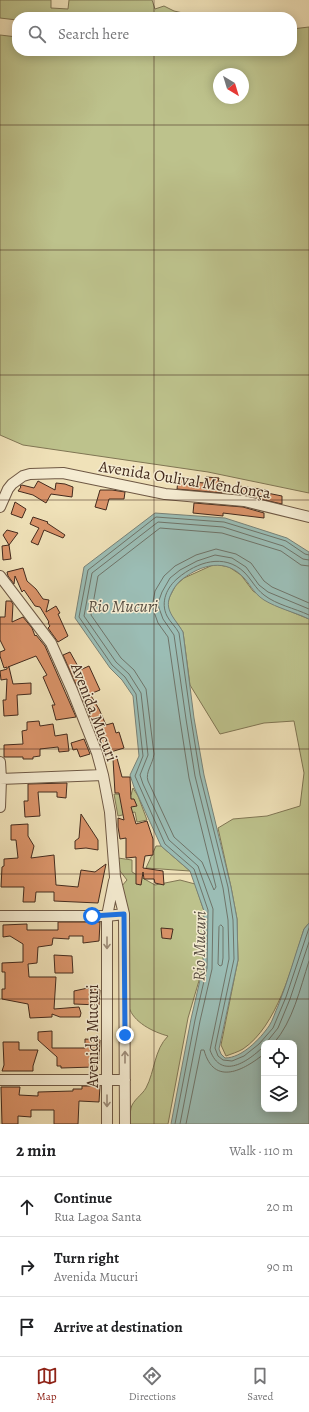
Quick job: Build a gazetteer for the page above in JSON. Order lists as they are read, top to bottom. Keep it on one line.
{"streets":{"street":["Avenida Oulival Mendonça","Avenida Mucuri"]},"water":["Rio Mucuri"],"north":"bottom right","page":{"search":"Search here","heading":["2 min","Walk · 110 m"],"list":[["Continue","Rua Lagoa Santa","20 m"],["Turn right","Avenida Mucuri","90 m"],"Arrive at destination"],"nav":["Map","Directions","Saved"]}}
